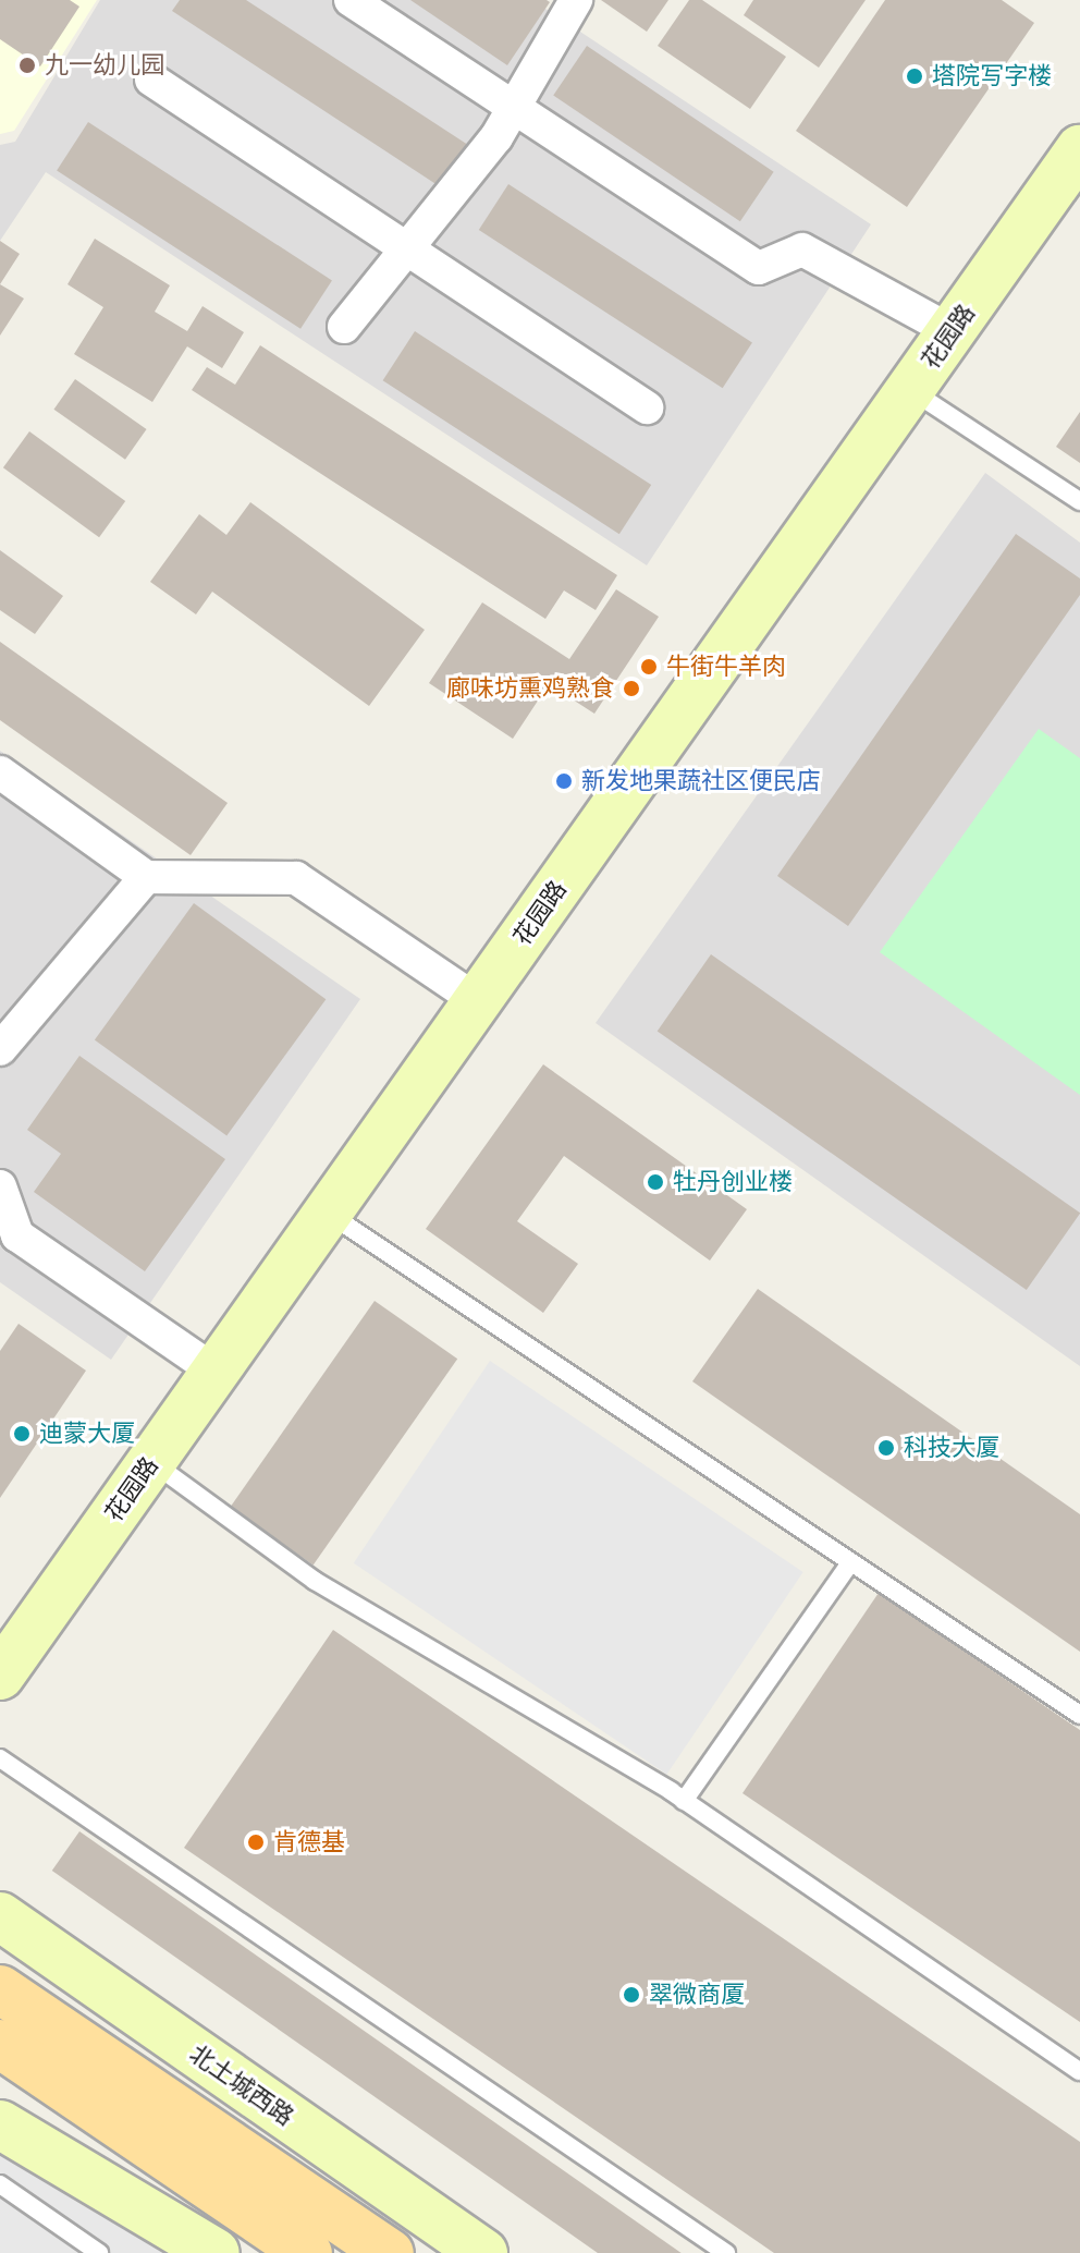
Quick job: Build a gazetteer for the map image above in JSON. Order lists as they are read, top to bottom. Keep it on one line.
{"streets":{"street":["花园路","北土城西路"]},"places":["九一幼儿园","塔院写字楼","牛街牛羊肉","廊味坊熏鸡熟食","新发地果蔬社区便民店","牡丹创业楼","迪蒙大厦","科技大厦","肯德基","翠微商厦"]}
